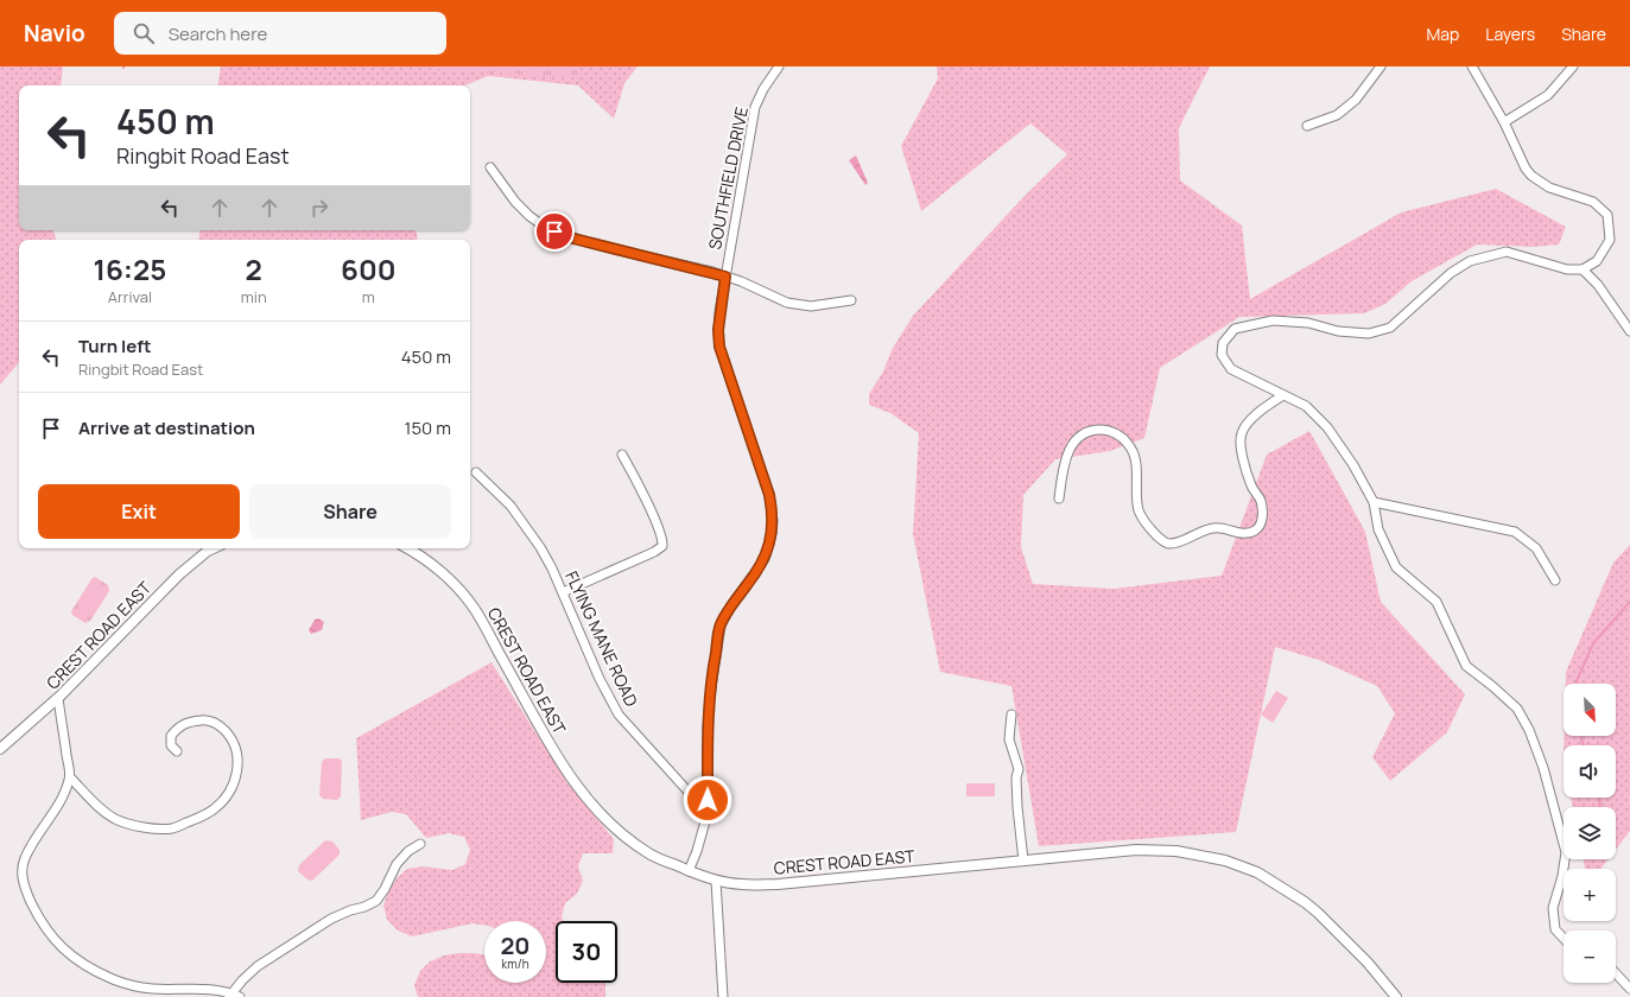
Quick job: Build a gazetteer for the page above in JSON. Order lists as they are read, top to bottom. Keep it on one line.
{"streets":{"street":["SOUTHFIELD DRIVE","CREST ROAD EAST","FLYING MANE ROAD"]},"crossings":[["SOUTHFIELD DRIVE","CREST ROAD EAST"],["SOUTHFIELD DRIVE","FLYING MANE ROAD"]],"north":"bottom right","page":{"header":"Navio","search":"Search here","nav":["Map","Layers","Share"],"turn":["450 m","Ringbit Road East"],"eta":["16:25","Arrival","2","min","600","m"],"list":[{"name":"Turn left","note":"Ringbit Road East","value":"450 m"},{"name":"Arrive at destination","value":"150 m"}],"buttons":["Exit","Share"],"map_buttons":["+","−"],"speed":"20 km/h","limit":"30"}}
